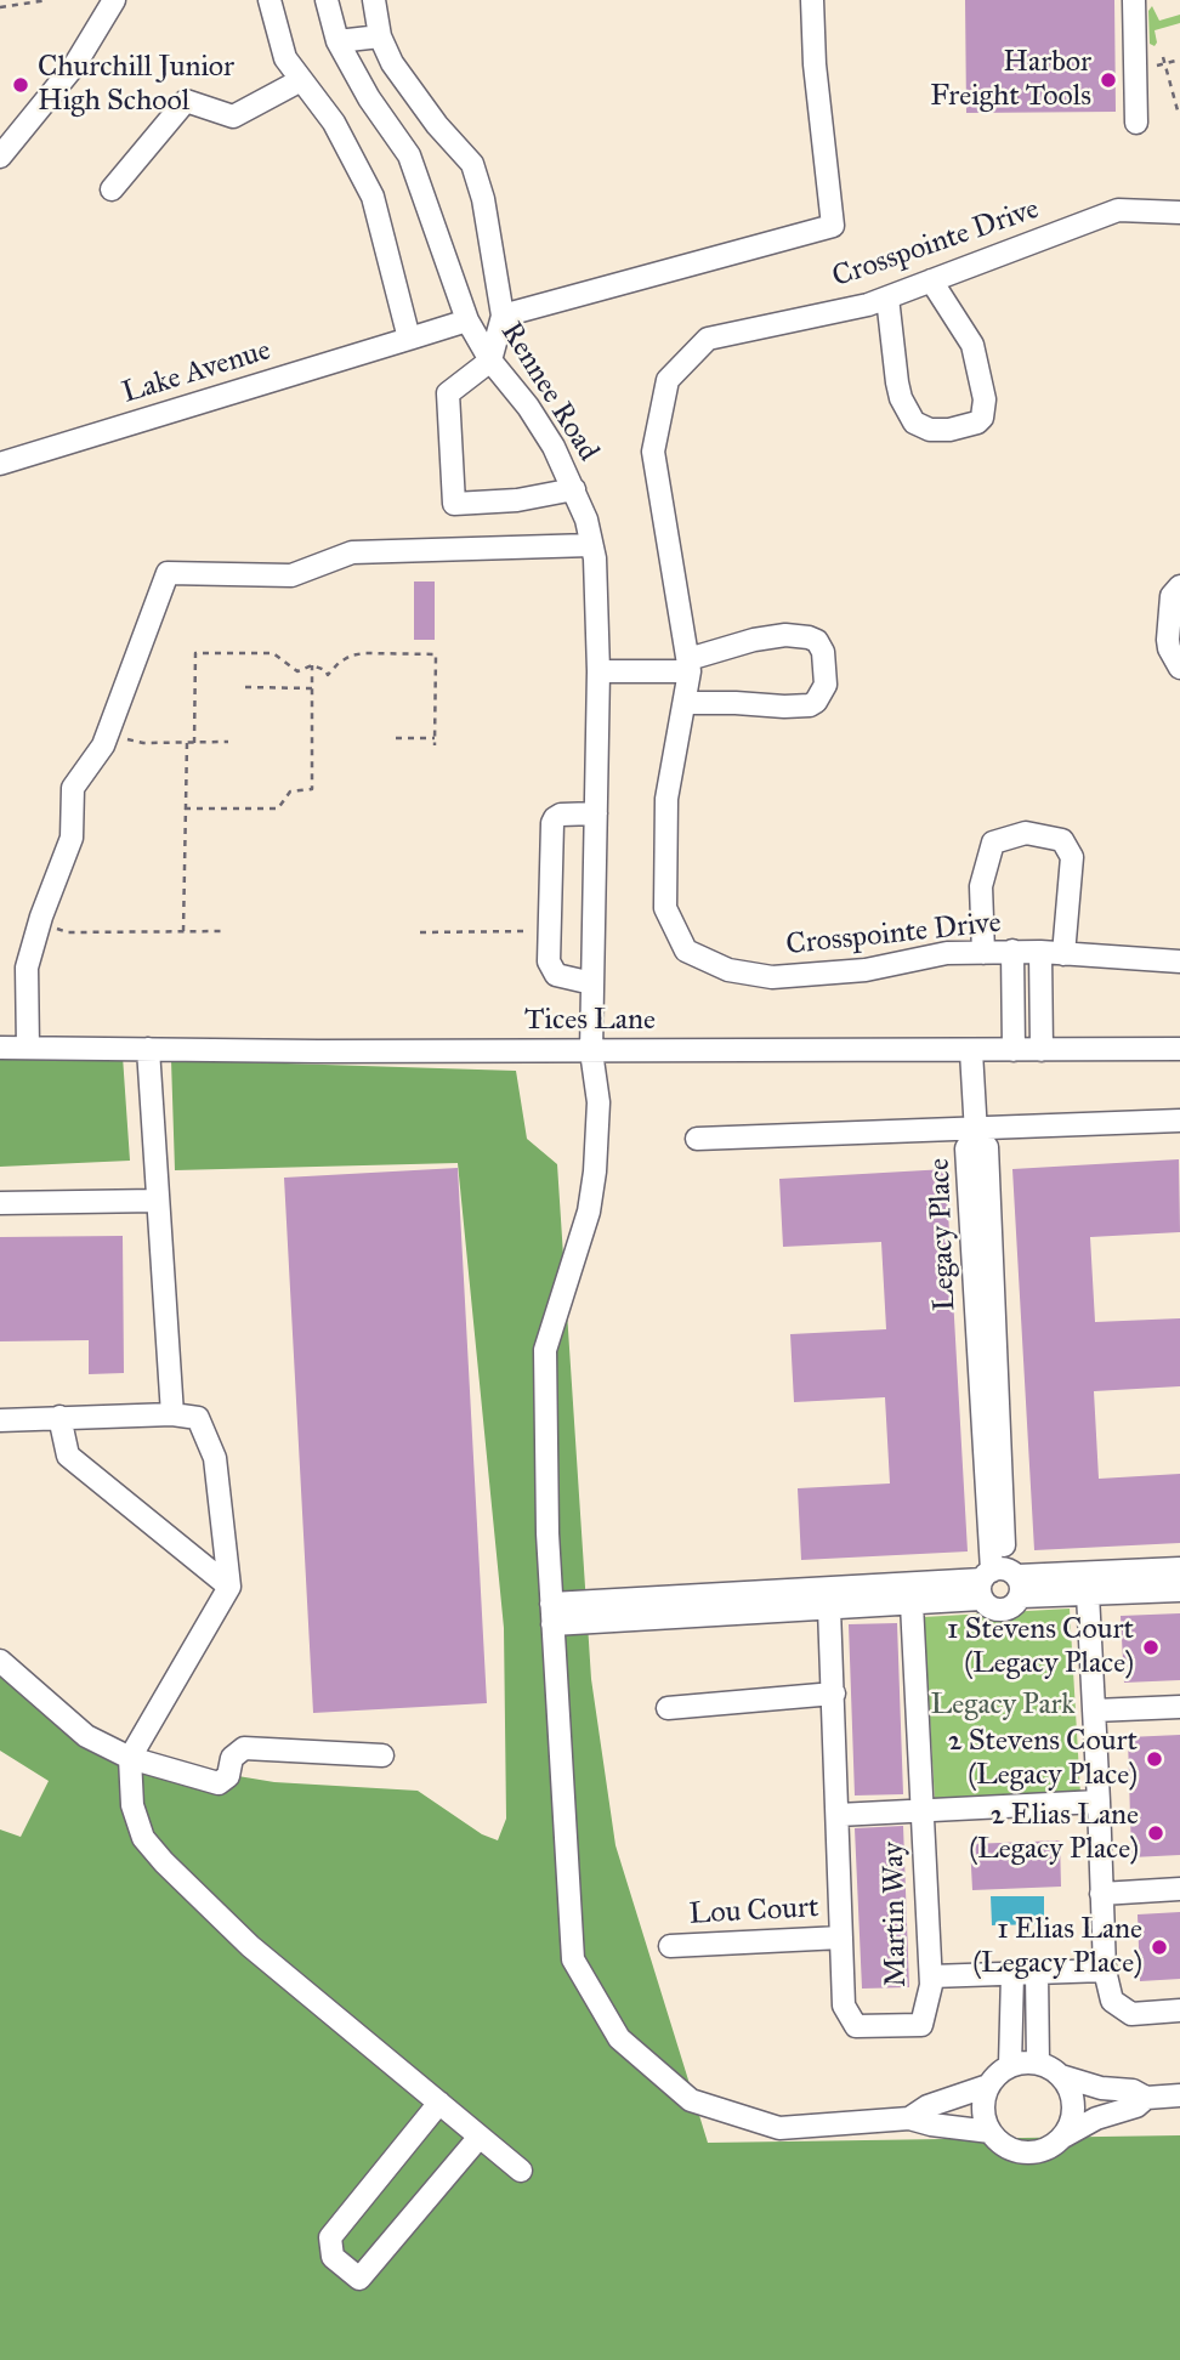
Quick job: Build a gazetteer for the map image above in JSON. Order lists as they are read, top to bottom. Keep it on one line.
{"streets":{"street":["Crosspointe Drive","Lake Avenue","Rennee Road","Tices Lane","Legacy Place","Lou Court","Martin Way"]},"crossings":[["Crosspointe Drive","Tices Lane"],["Lake Avenue","Rennee Road"],["Rennee Road","Tices Lane"],["Tices Lane","Legacy Place"],["Lou Court","Martin Way"]],"parks":["Legacy Park"],"places":["Harbor Freight Tools","Churchill Junior High School","1 Stevens Court (Legacy Place)","2 Stevens Court (Legacy Place)","2 Elias Lane (Legacy Place)","1 Elias Lane (Legacy Place)"]}
